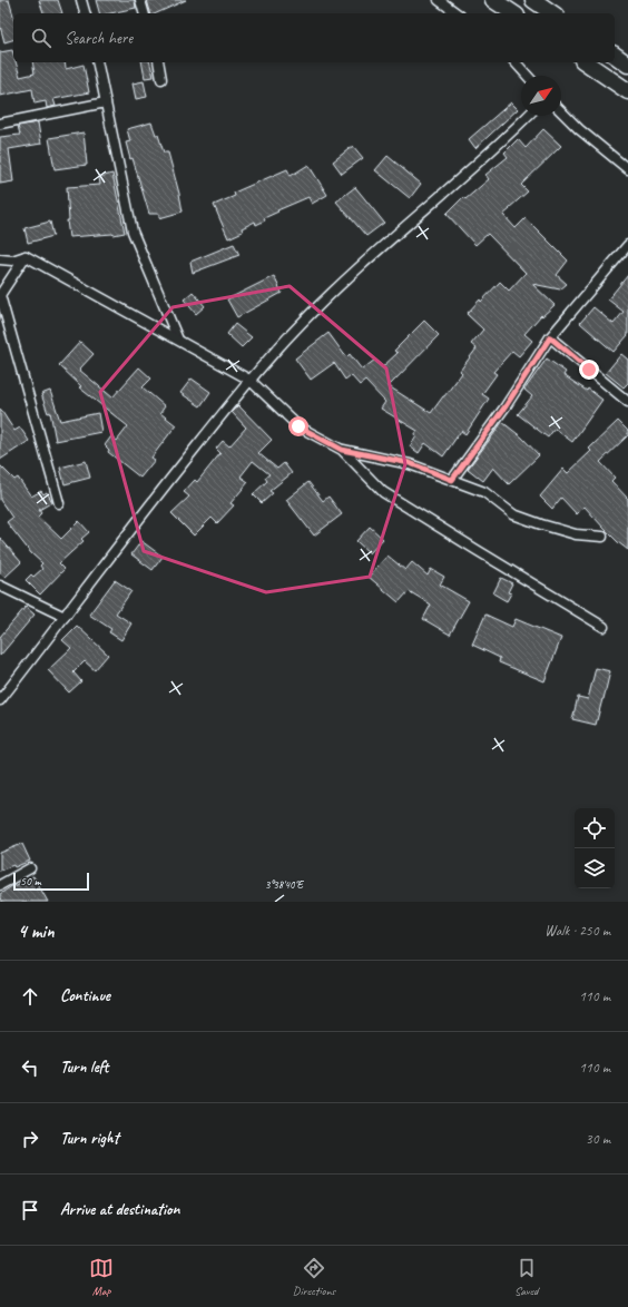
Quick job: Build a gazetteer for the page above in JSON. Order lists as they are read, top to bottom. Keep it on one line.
{"scale_bar":"50 m","north":"top right","page":{"search":"Search here","scale":"50 m","heading":["4 min","Walk · 250 m"],"list":[["Continue","110 m"],["Turn left","110 m"],["Turn right","30 m"],"Arrive at destination"],"nav":["Map","Directions","Saved"]},"coordinates":["3°38'40\"E"]}
